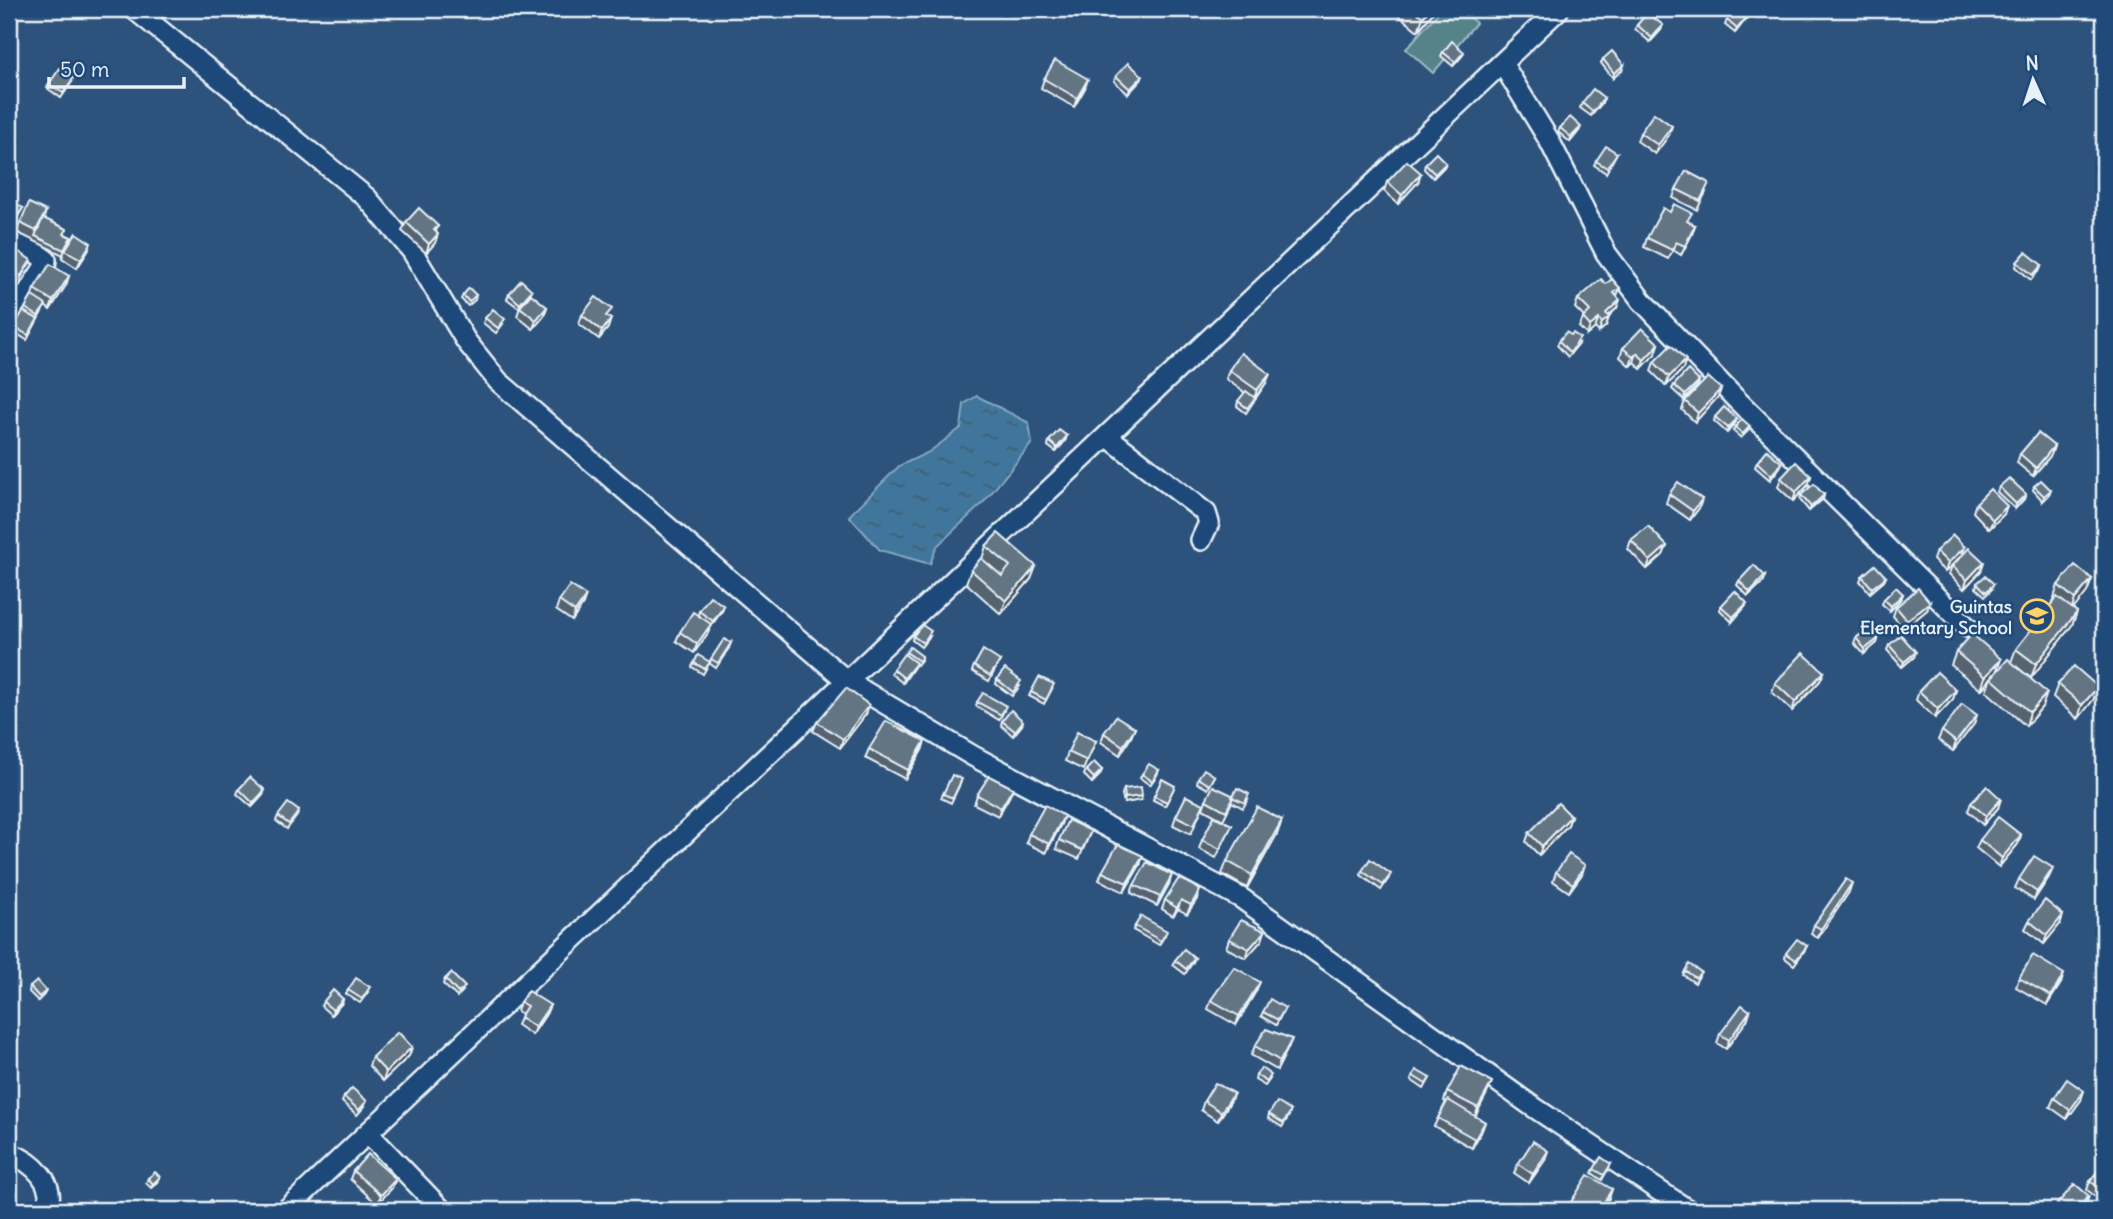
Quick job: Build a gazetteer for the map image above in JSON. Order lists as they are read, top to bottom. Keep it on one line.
{"places":{"school or university":["Guintas Elementary School"]},"scale_bar":"50 m","north":"top"}
